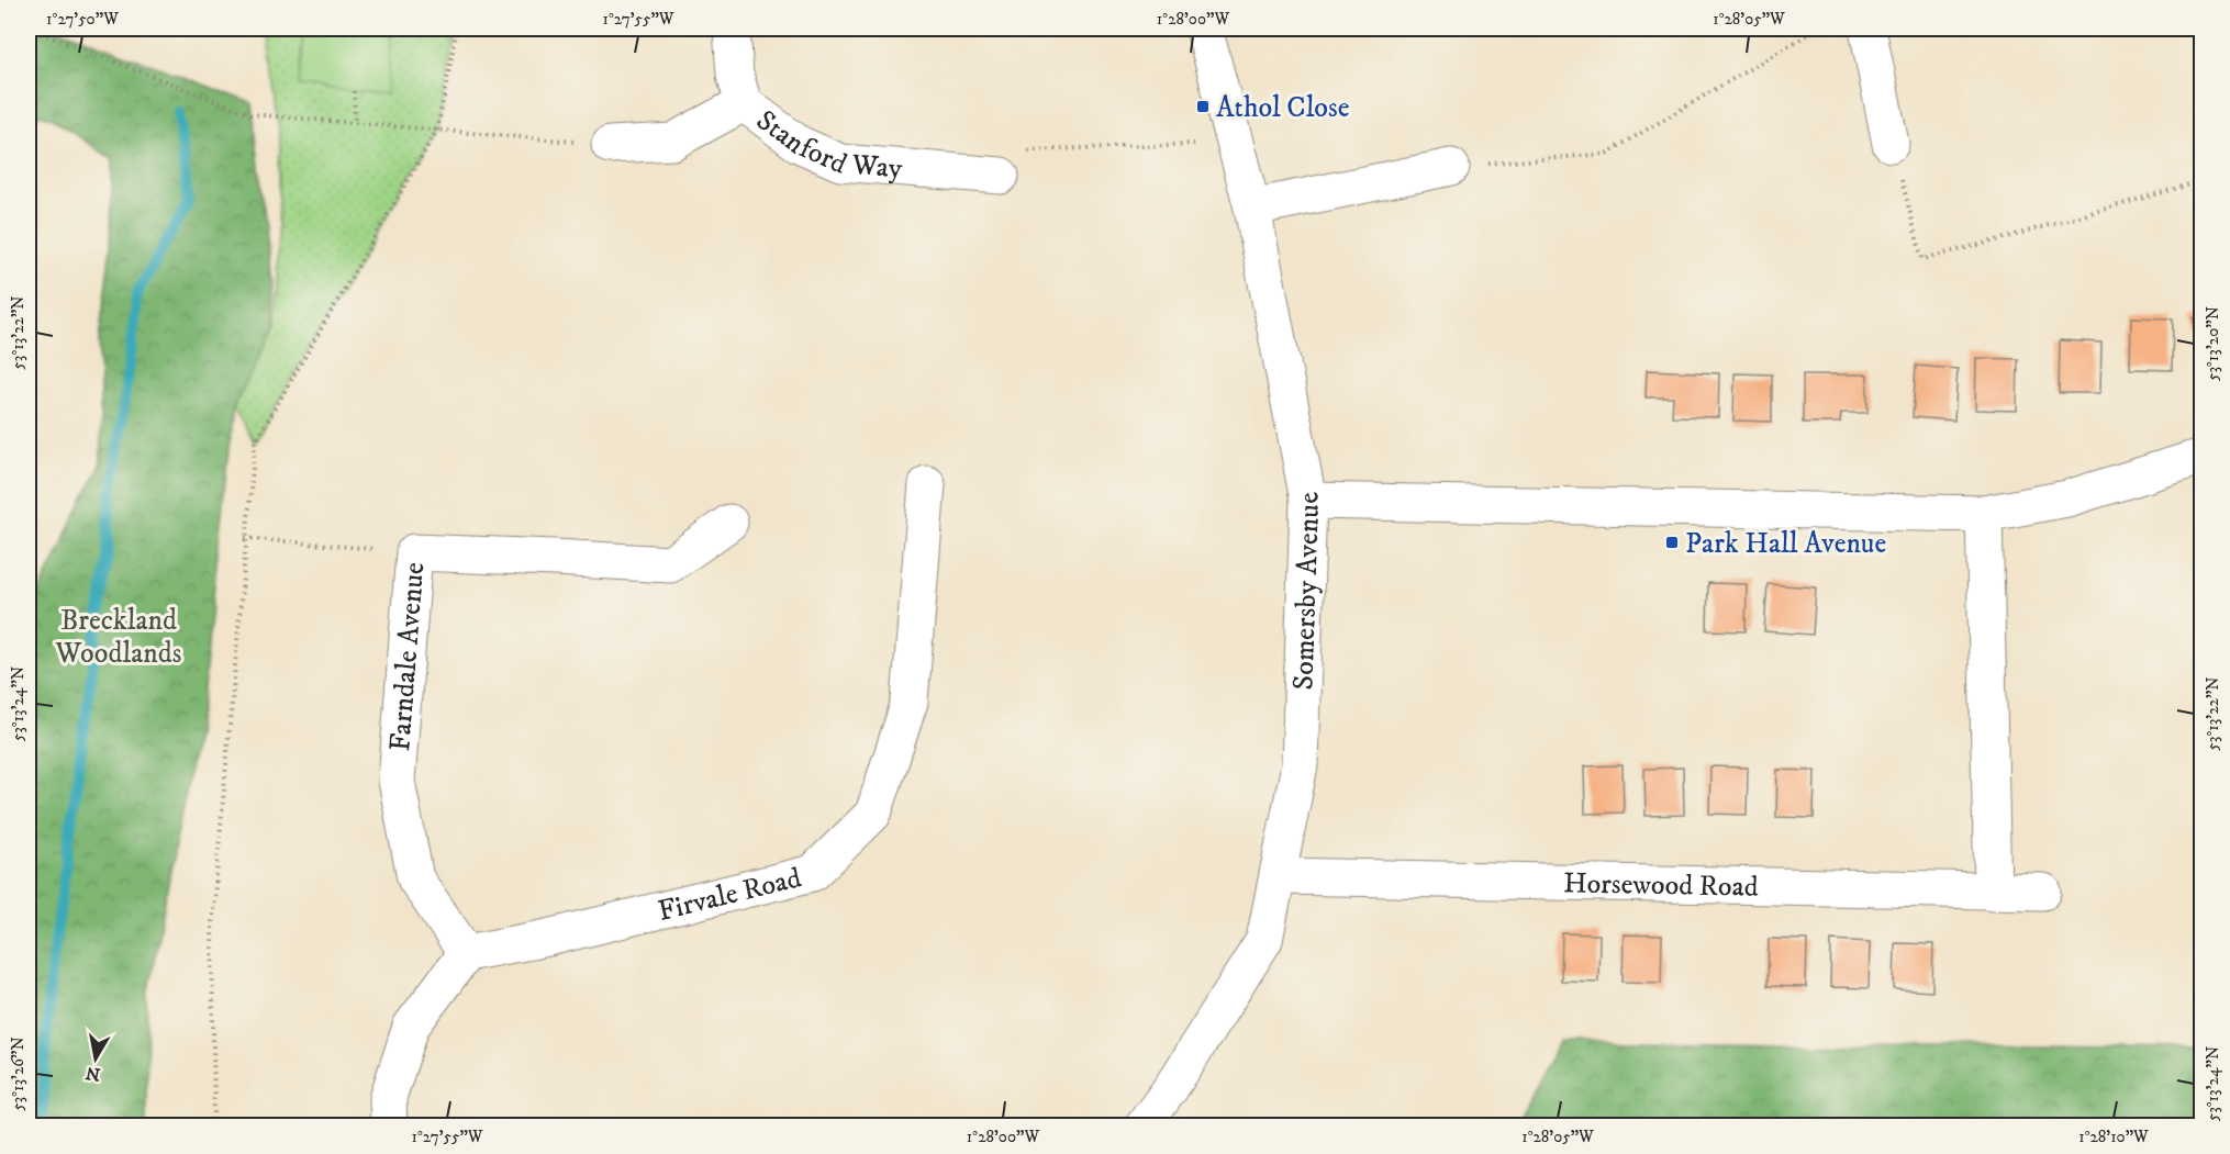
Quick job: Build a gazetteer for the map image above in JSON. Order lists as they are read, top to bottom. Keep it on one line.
{"streets":{"street":["Stanford Way","Somersby Avenue","Farndale Avenue","Horsewood Road","Firvale Road"]},"crossings":[["Somersby Avenue","Horsewood Road"],["Farndale Avenue","Firvale Road"]],"parks":["Breckland Woodlands"],"places":{"transit":["Athol Close","Park Hall Avenue"]},"north":"bottom","coordinates":["1°27'50\"W","1°27'55\"W","1°28'00\"W","1°28'05\"W","53°13'22\"N","53°13'20\"N","53°13'24\"N","53°13'26\"N","1°28'10\"W"]}
